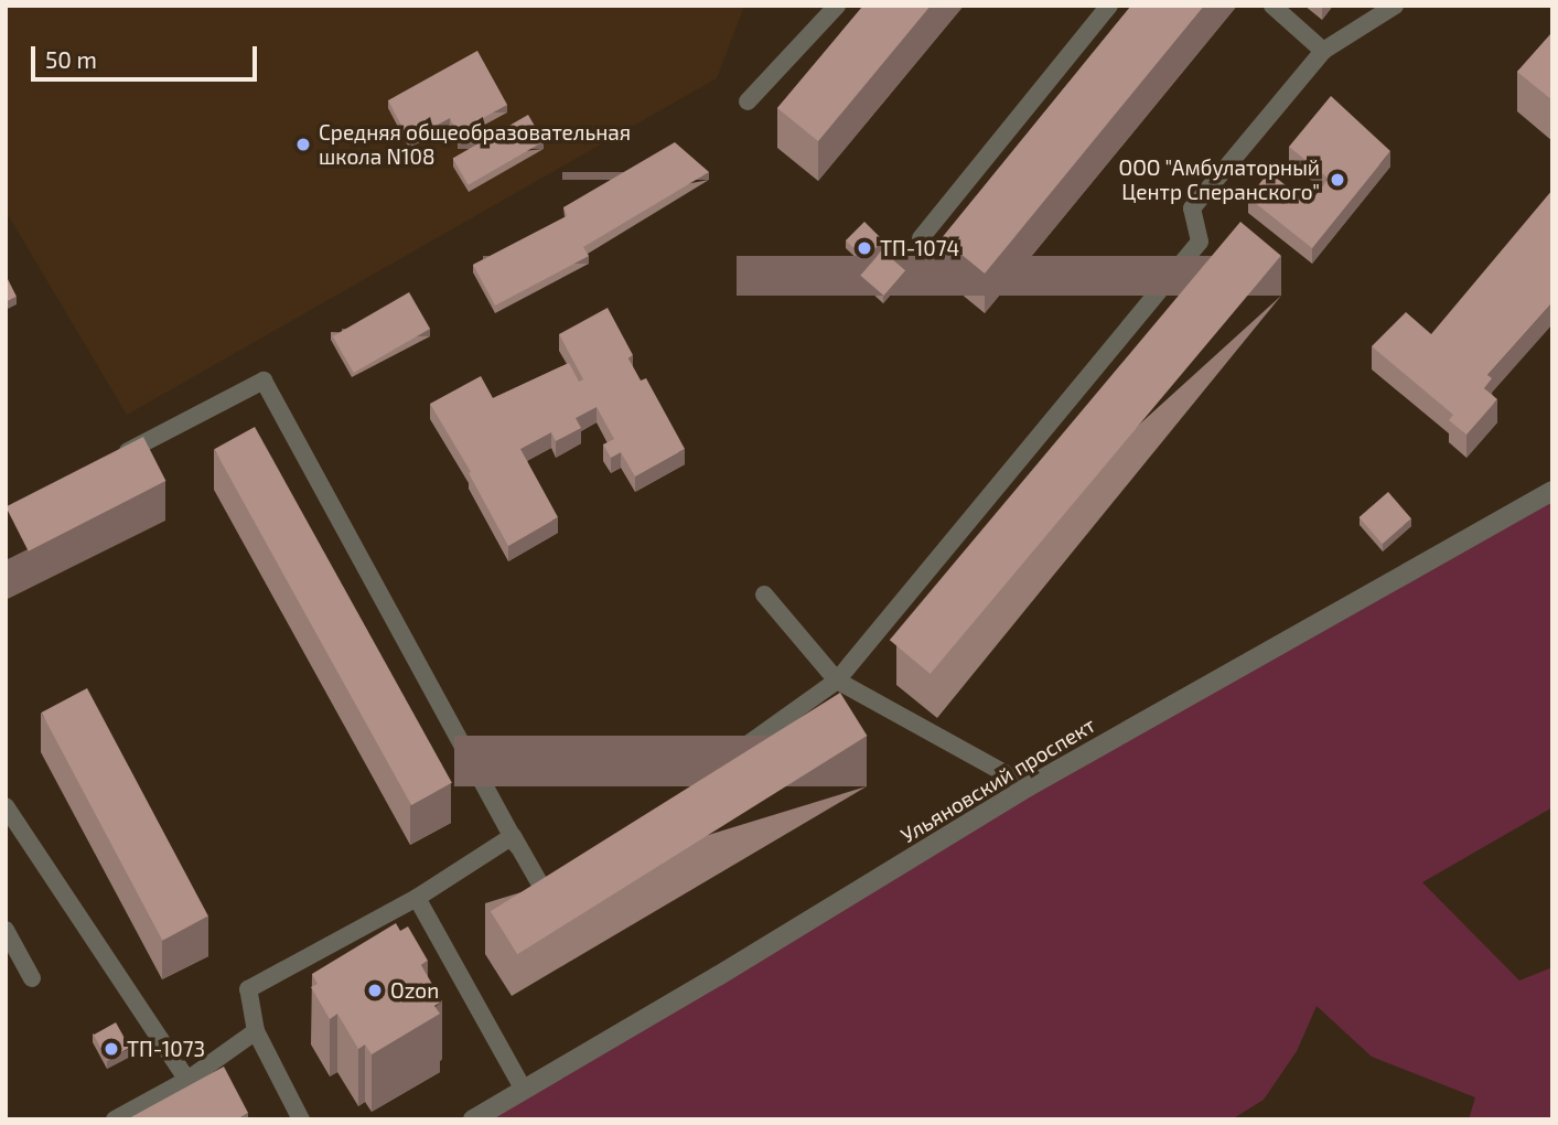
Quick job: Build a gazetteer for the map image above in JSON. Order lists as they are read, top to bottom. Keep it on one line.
{"streets":{"street":["Ульяновский проспект"]},"places":["Средняя общеобразовательная школа N108","ООО \"Амбулаторный Центр Сперанского\"","ТП-1074","Ozon","ТП-1073"],"scale_bar":"50 m"}
